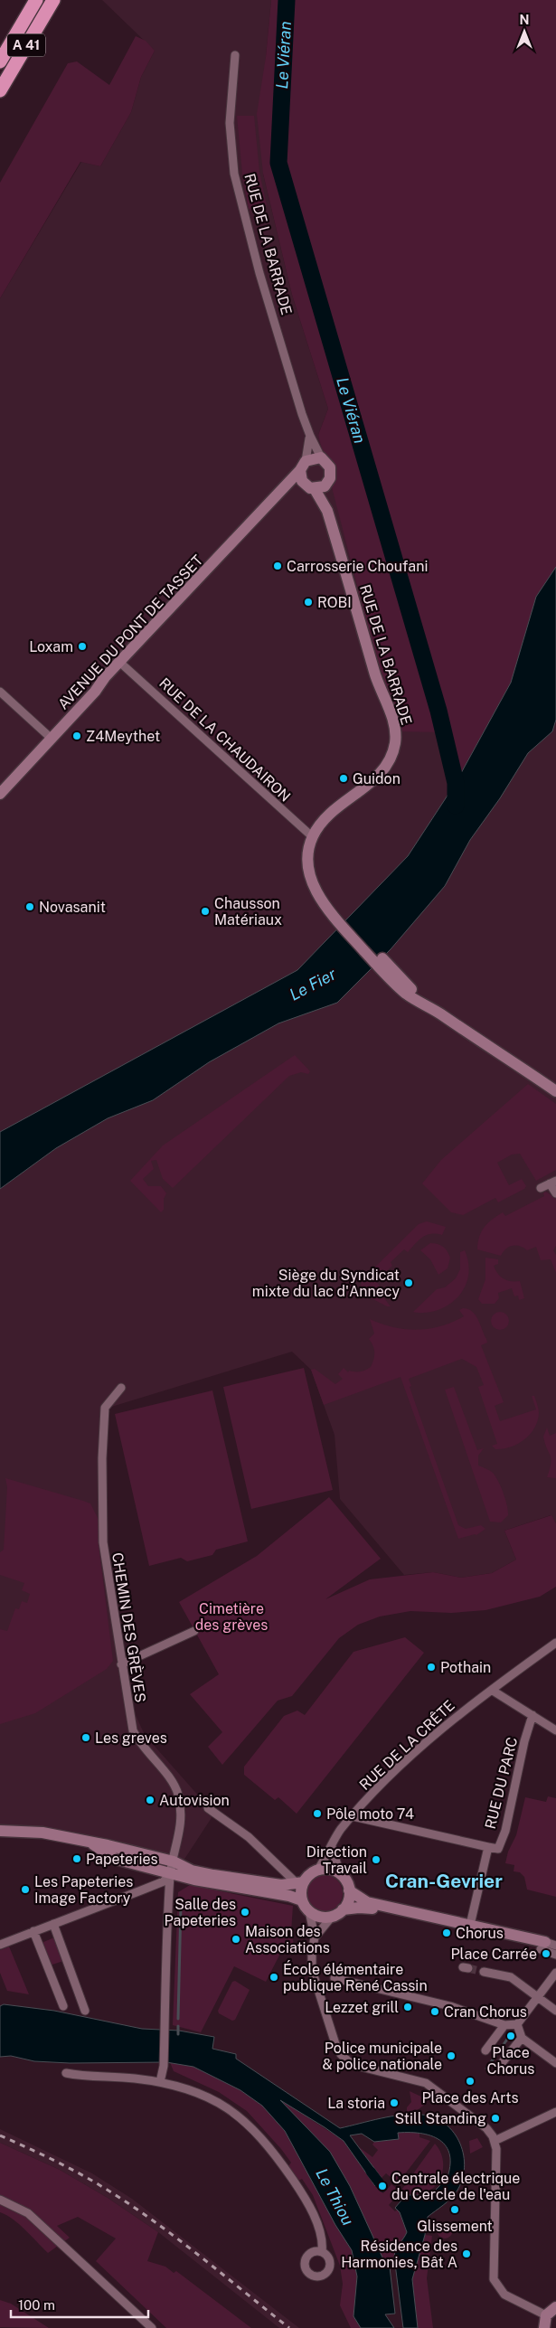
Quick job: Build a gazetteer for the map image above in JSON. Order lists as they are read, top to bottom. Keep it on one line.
{"streets":{"highway":["A 41"],"street":["RUE DE LA BARRADE","AVENUE DU PONT DE TASSET","RUE DE LA CHAUDAIRON","CHEMIN DES GRÈVES","RUE DE LA CRÊTE","RUE DU PARC"]},"crossings":[["RUE DE LA BARRADE","AVENUE DU PONT DE TASSET"],["RUE DE LA BARRADE","RUE DE LA CHAUDAIRON"],["AVENUE DU PONT DE TASSET","RUE DE LA CHAUDAIRON"]],"districts":["Cran-Gevrier"],"water":["Le Viéran","Le Fier","Le Thiou"],"parks":["Cimetière des grèves"],"places":["Carrosserie Choufani","ROBI","Loxam","Z4Meythet","Guidon","Novasanit","Chausson Matériaux","Siège du Syndicat mixte du lac d'Annecy","Pothain","Les greves","Autovision","Pôle moto 74","Papeteries","Direction Travail","Les Papeteries Image Factory","Salle des Papeteries","Chorus","Maison des Associations","Place Carrée","École élémentaire publique René Cassin","Lezzet grill","Cran Chorus","Place Chorus","Police municipale & police nationale","Place des Arts","La storia","Still Standing","Centrale électrique du Cercle de l'eau","Glissement","Résidence des Harmonies, Bât A"],"scale_bar":"100 m","north":"top"}
